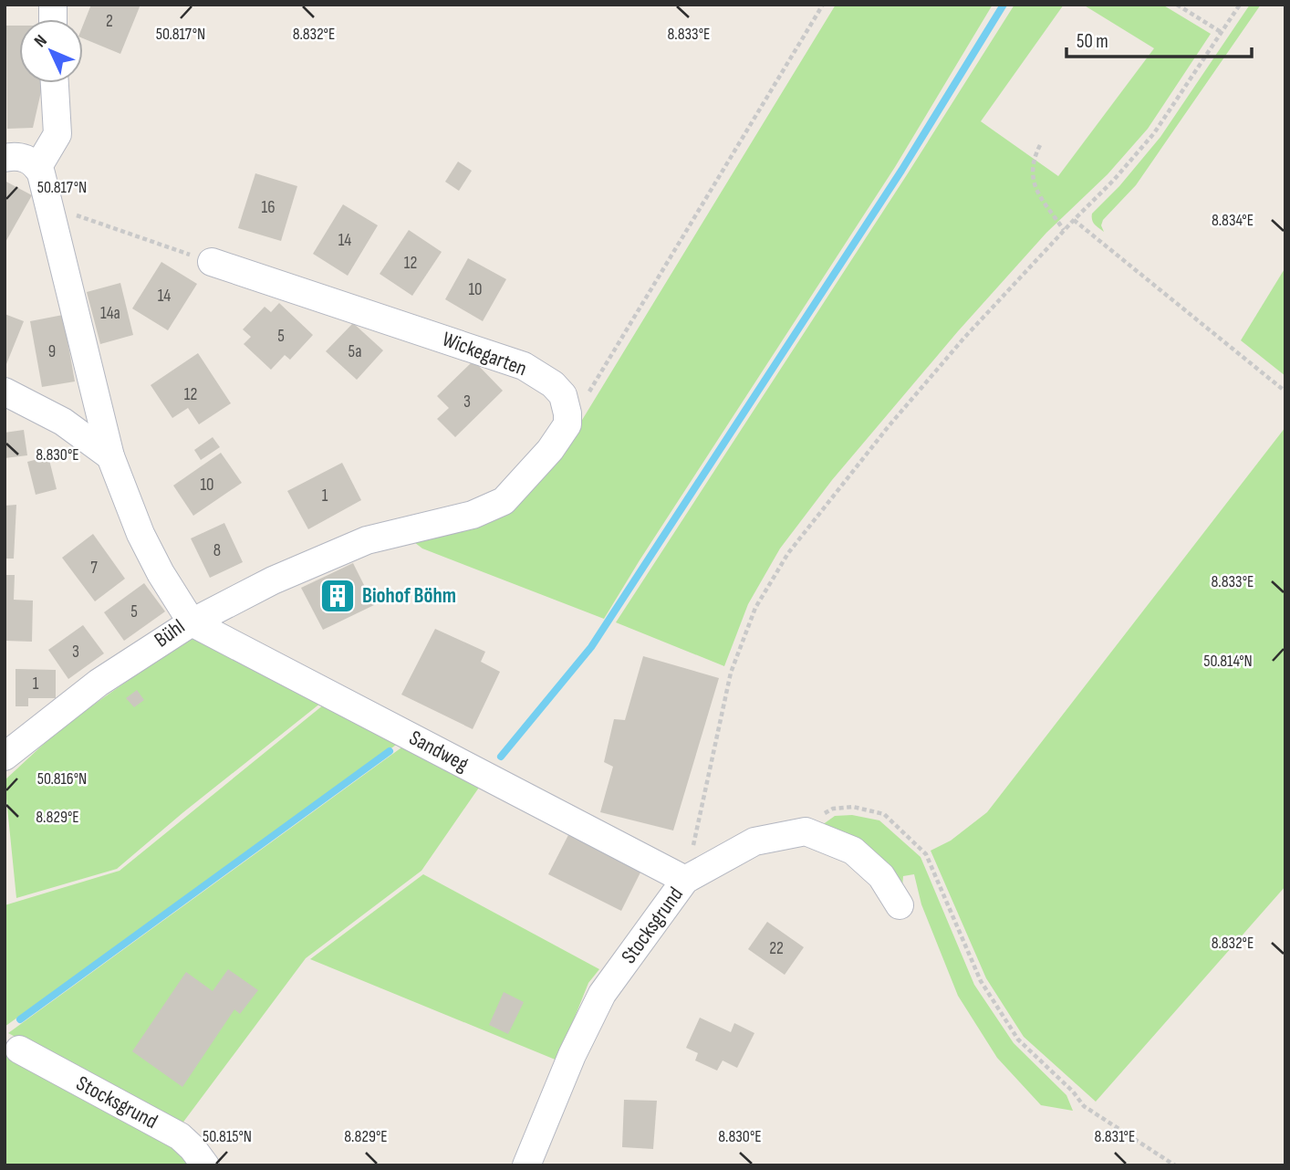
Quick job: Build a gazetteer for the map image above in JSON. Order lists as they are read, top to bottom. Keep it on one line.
{"streets":{"street":["Wickegarten","Bühl","Sandweg","Stocksgrund"]},"crossings":[["Bühl","Sandweg"],["Sandweg","Stocksgrund"]],"places":{"building":["Biohof Böhm"]},"house_numbers":["2","16","14","12","10","14","14a","5","9","5a","12","3","10","1","8","7","5","3","1","22"],"scale_bar":"50 m","north":"top left","coordinates":["8.832°E","8.833°E","50.817°N","8.834°E","8.830°E","50.814°N","50.816°N","8.829°E","50.815°N","8.831°E"]}
